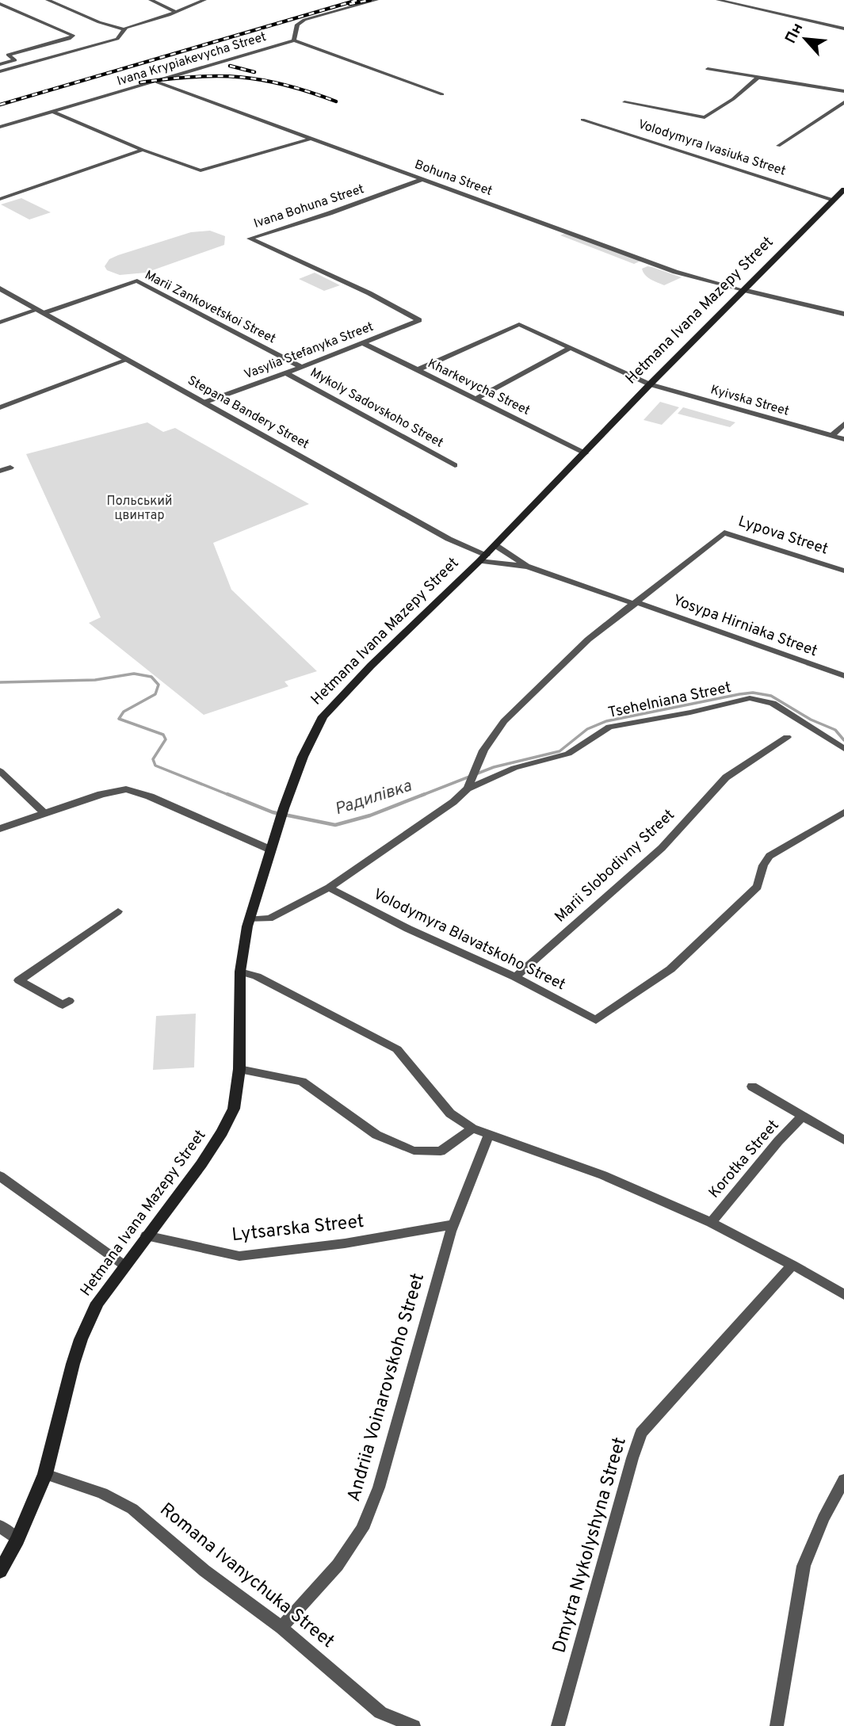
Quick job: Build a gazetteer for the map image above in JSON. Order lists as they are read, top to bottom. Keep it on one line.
{"streets":{"main road":["Hetmana Ivana Mazepy Street"],"street":["Ivana Krypiakevycha Street","Volodymyra Ivasiuka Street","Bohuna Street","Ivana Bohuna Street","Marii Zankovetskoi Street","Vasylia Stefanyka Street","Kharkevycha Street","Kyivska Street","Mykoly Sadovskoho Street","Stepana Bandery Street","Lypova Street","Yosypa Hirniaka Street","Tsehelniana Street","Marii Slobodivny Street","Volodymyra Blavatskoho Street","Korotka Street","Lytsarska Street","Andriia Voinarovskoho Street","Dmytra Nykolyshyna Street","Romana Ivanychuka Street"]},"crossings":[["Ivana Krypiakevycha Street","Bohuna Street"],["Volodymyra Ivasiuka Street","Hetmana Ivana Mazepy Street"],["Bohuna Street","Ivana Bohuna Street"],["Bohuna Street","Hetmana Ivana Mazepy Street"],["Ivana Bohuna Street","Vasylia Stefanyka Street"],["Marii Zankovetskoi Street","Vasylia Stefanyka Street"],["Marii Zankovetskoi Street","Stepana Bandery Street"],["Hetmana Ivana Mazepy Street","Kharkevycha Street"],["Hetmana Ivana Mazepy Street","Kyivska Street"],["Hetmana Ivana Mazepy Street","Stepana Bandery Street"],["Hetmana Ivana Mazepy Street","Lytsarska Street"],["Hetmana Ivana Mazepy Street","Romana Ivanychuka Street"],["Vasylia Stefanyka Street","Kharkevycha Street"],["Vasylia Stefanyka Street","Mykoly Sadovskoho Street"],["Vasylia Stefanyka Street","Stepana Bandery Street"],["Kharkevycha Street","Kyivska Street"],["Lypova Street","Yosypa Hirniaka Street"],["Marii Slobodivny Street","Volodymyra Blavatskoho Street"],["Lytsarska Street","Andriia Voinarovskoho Street"],["Andriia Voinarovskoho Street","Romana Ivanychuka Street"]],"water":["Радилівка"],"parks":["Польський цвинтар"],"north":"top left"}
